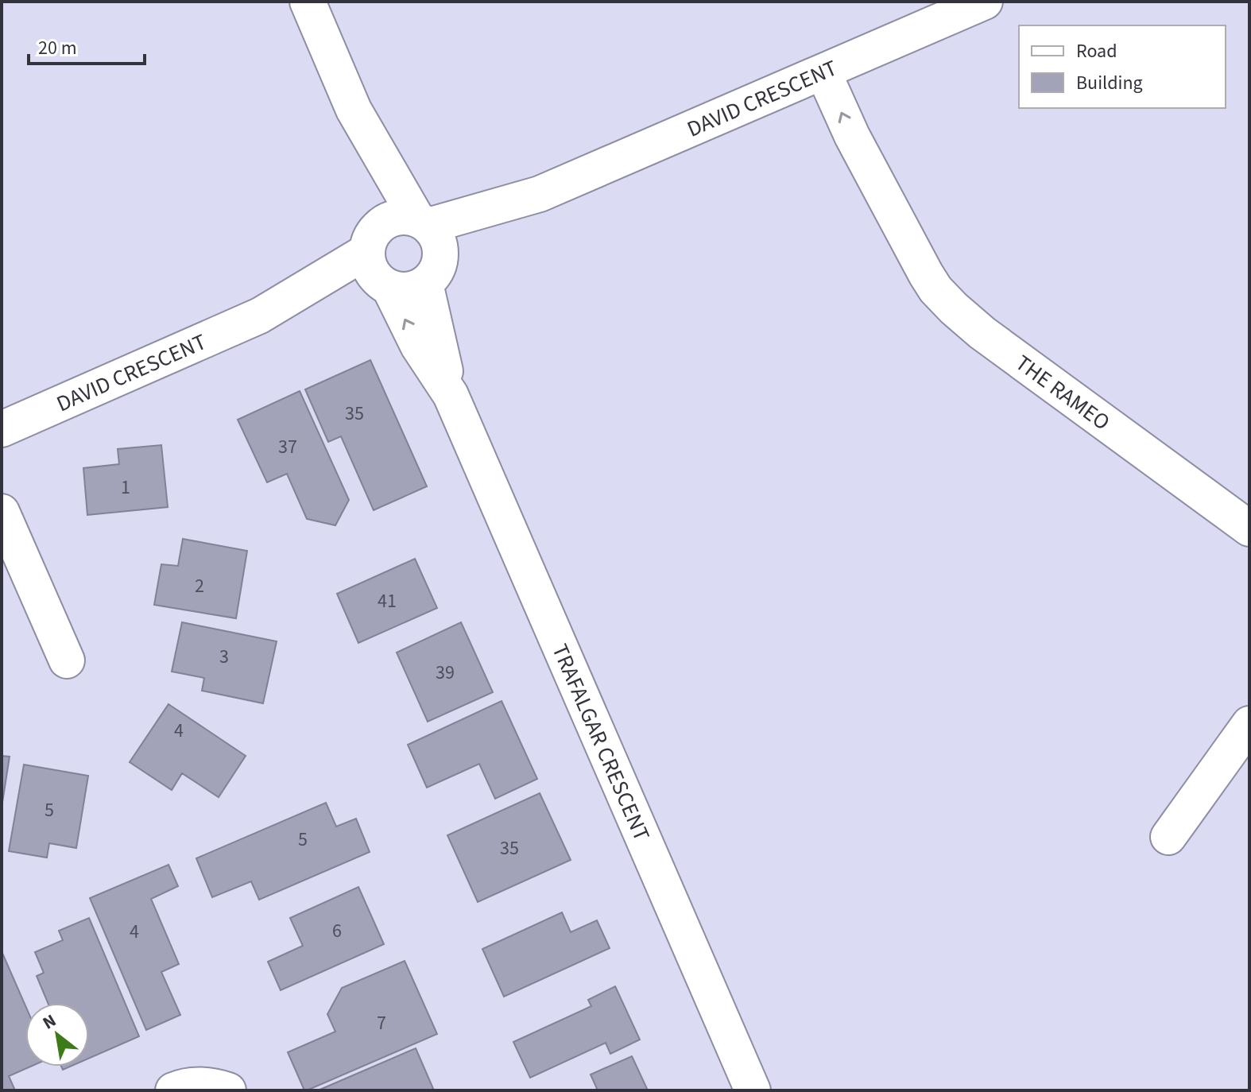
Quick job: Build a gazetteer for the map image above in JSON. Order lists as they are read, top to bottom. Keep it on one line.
{"streets":{"street":["DAVID CRESCENT","THE RAMEO","TRAFALGAR CRESCENT"]},"crossings":[["DAVID CRESCENT","THE RAMEO"],["DAVID CRESCENT","TRAFALGAR CRESCENT"]],"house_numbers":["35","37","1","2","41","3","39","4","5","5","35","6","4","7"],"legend":["Road","Building"],"scale_bar":"20 m","north":"top left"}
